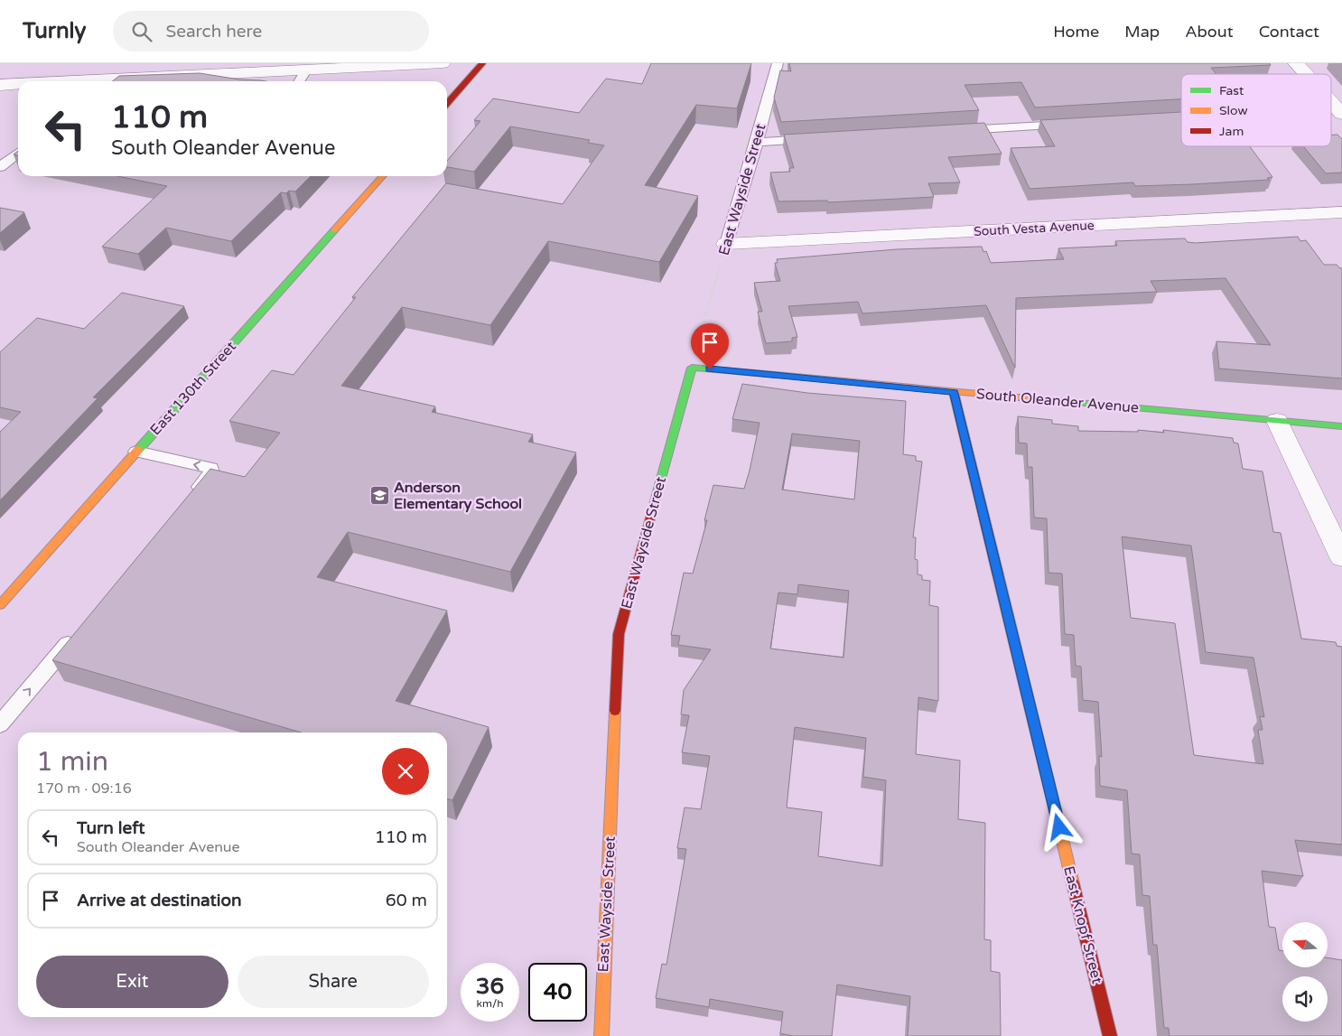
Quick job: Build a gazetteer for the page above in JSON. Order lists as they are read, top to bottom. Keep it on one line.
{"streets":{"street":["East Wayside Street","South Vesta Avenue","East 130th Street","South Oleander Avenue","East Knopf Street"]},"crossings":[["East Wayside Street","South Vesta Avenue"],["East Wayside Street","South Oleander Avenue"],["South Oleander Avenue","East Knopf Street"]],"places":{"school or university":["Anderson Elementary School"]},"legend":["Fast","Slow","Jam"],"north":"left","page":{"header":"Turnly","search":"Search here","nav":["Home","Map","About","Contact"],"turn":["110 m","South Oleander Avenue"],"heading":["1 min","170 m · 09:16"],"list":[{"name":"Turn left","note":"South Oleander Avenue","value":"110 m"},{"name":"Arrive at destination","value":"60 m"}],"buttons":["Exit","Share"],"speed":"36 km/h","limit":"40"}}
